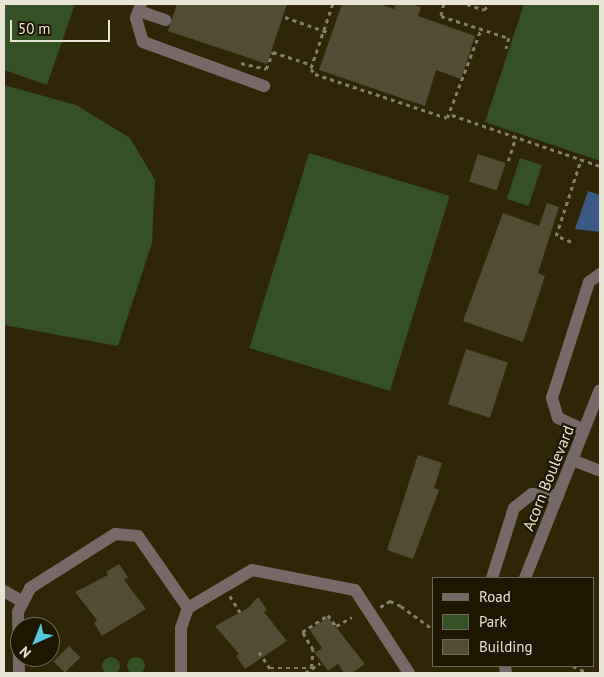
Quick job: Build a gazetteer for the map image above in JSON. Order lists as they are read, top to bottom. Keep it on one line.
{"streets":{"street":["Acorn Boulevard"]},"legend":["Road","Park","Building"],"scale_bar":"50 m","north":"bottom left"}
